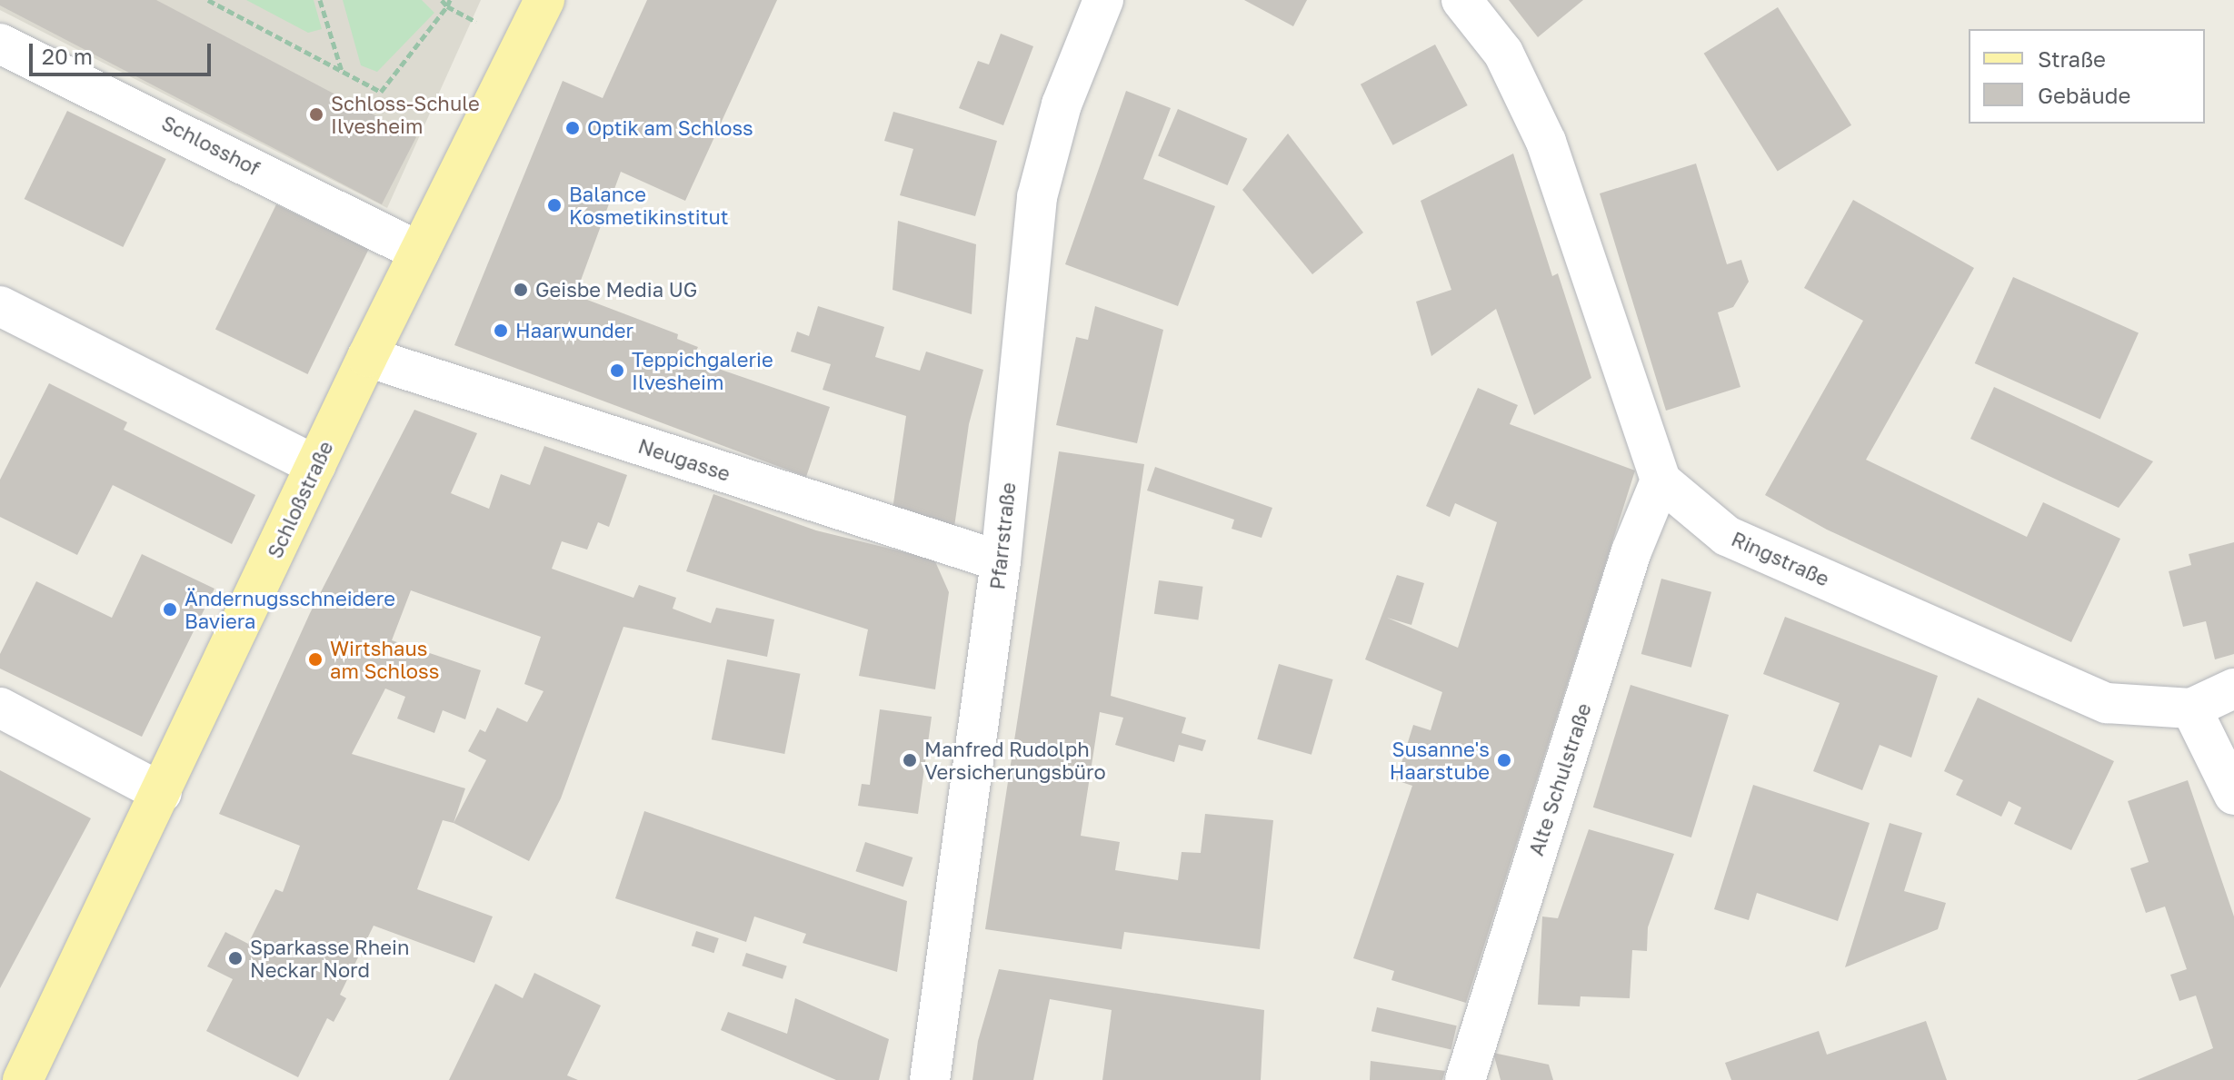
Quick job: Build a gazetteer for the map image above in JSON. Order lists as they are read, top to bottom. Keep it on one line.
{"streets":{"main road":["Schloßstraße"],"street":["Schlosshof","Neugasse","Pfarrstraße","Ringstraße","Alte Schulstraße"]},"crossings":[["Schlosshof","Schloßstraße"],["Neugasse","Schloßstraße"],["Neugasse","Pfarrstraße"],["Ringstraße","Alte Schulstraße"]],"places":["Schloss-Schule Ilvesheim","Optik am Schloss","Balance Kosmetikinstitut","Geisbe Media UG","Haarwunder","Teppichgalerie Ilvesheim","Ändernugsschneidere Baviera","Wirtshaus am Schloss","Manfred Rudolph Versicherungsbüro","Susanne's Haarstube","Sparkasse Rhein Neckar Nord"],"legend":["Straße","Gebäude"],"scale_bar":"20 m"}
